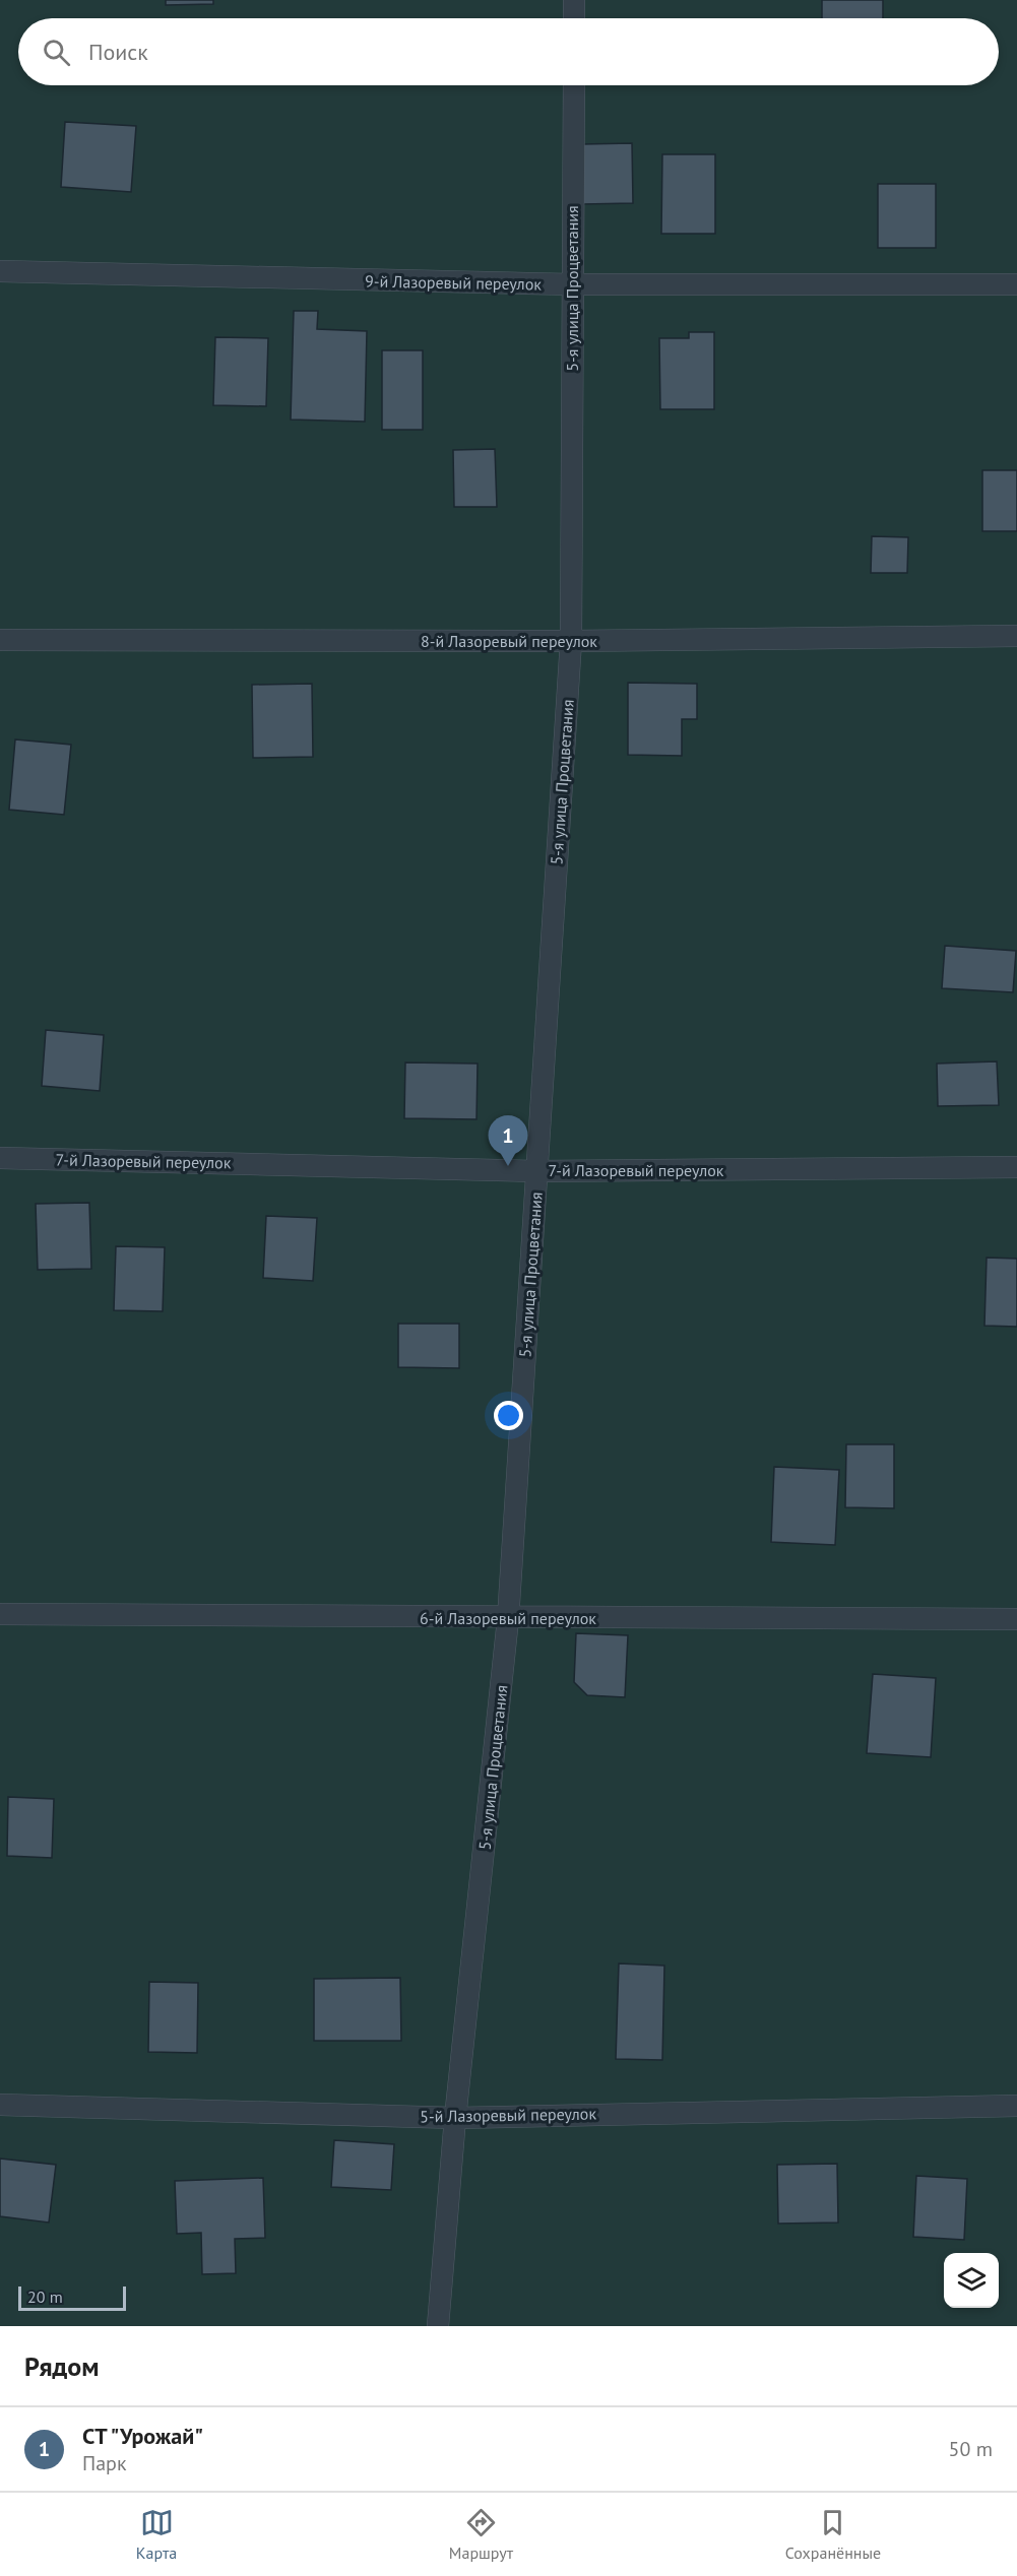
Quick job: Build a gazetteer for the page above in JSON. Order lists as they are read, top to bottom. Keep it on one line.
{"streets":{"lane":["9-й Лазоревый переулок","5-я улица Процветания","8-й Лазоревый переулок","7-й Лазоревый переулок","6-й Лазоревый переулок","5-й Лазоревый переулок"]},"crossings":[["9-й Лазоревый переулок","5-я улица Процветания"],["5-я улица Процветания","8-й Лазоревый переулок"],["5-я улица Процветания","7-й Лазоревый переулок"],["5-я улица Процветания","6-й Лазоревый переулок"],["5-я улица Процветания","5-й Лазоревый переулок"]],"scale_bar":"20 m","page":{"search":"Поиск","pins":"1","scale":"20 m","heading":"Рядом","list":[{"mark":"1","name":"СТ \"Урожай\"","note":"Парк","value":"50 m"}],"nav":["Карта","Маршрут","Сохранённые"]}}
